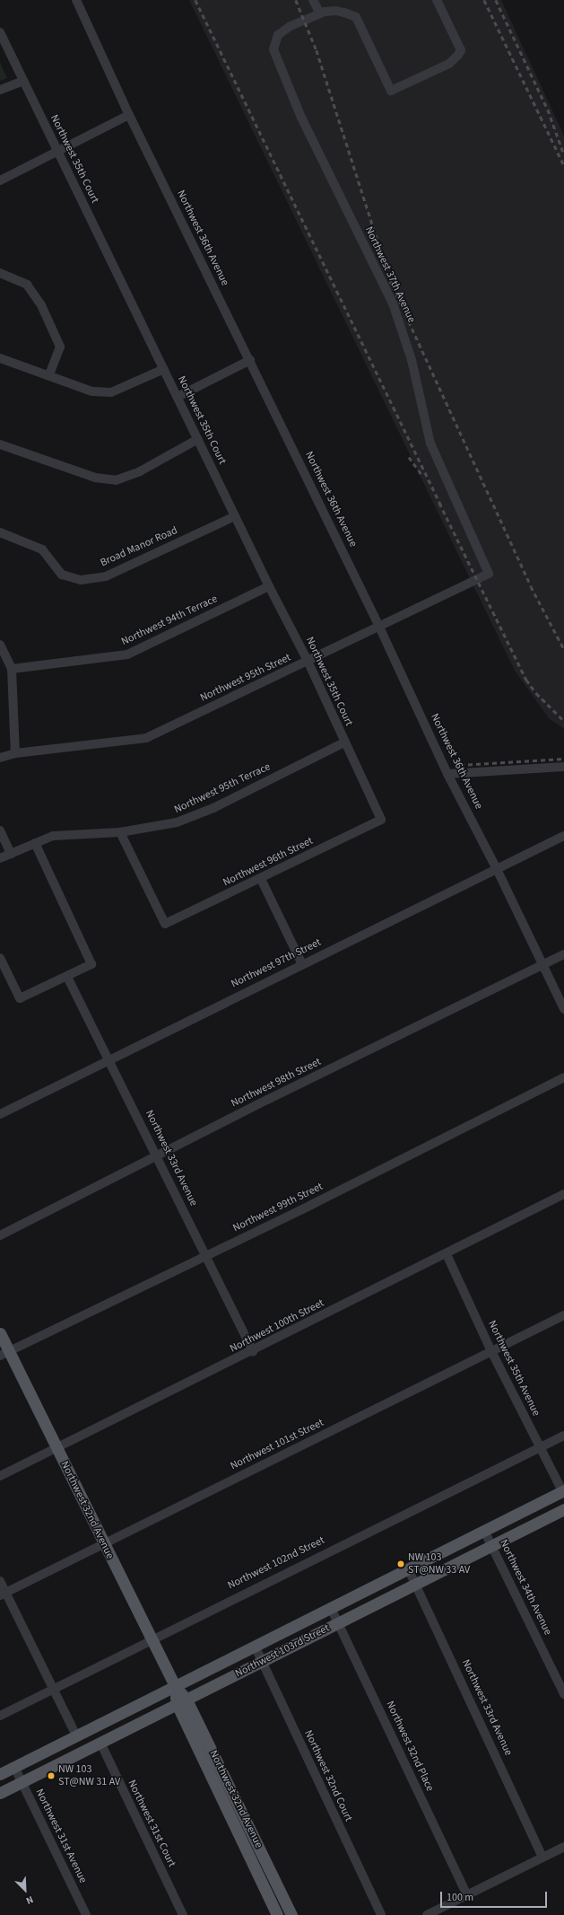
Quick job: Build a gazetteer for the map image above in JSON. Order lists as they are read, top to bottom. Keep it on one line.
{"streets":{"main road":["Northwest 32nd Avenue","Northwest 103rd Street"],"street":["Northwest 35th Court","Northwest 36th Avenue","Northwest 37th Avenue","Broad Manor Road","Northwest 94th Terrace","Northwest 95th Street","Northwest 95th Terrace","Northwest 96th Street","Northwest 97th Street","Northwest 98th Street","Northwest 33rd Avenue","Northwest 99th Street","Northwest 100th Street","Northwest 35th Avenue","Northwest 101st Street","Northwest 102nd Street","Northwest 34th Avenue","Northwest 32nd Place","Northwest 32nd Court","Northwest 31st Court","Northwest 31st Avenue"]},"crossings":[["Northwest 35th Court","Broad Manor Road"],["Northwest 35th Court","Northwest 94th Terrace"],["Northwest 35th Court","Northwest 95th Street"],["Northwest 35th Court","Northwest 95th Terrace"],["Northwest 35th Court","Northwest 96th Street"],["Northwest 36th Avenue","Northwest 95th Street"],["Northwest 36th Avenue","Northwest 97th Street"],["Northwest 36th Avenue","Northwest 98th Street"],["Northwest 37th Avenue","Northwest 95th Street"],["Northwest 95th Terrace","Northwest 96th Street"],["Northwest 97th Street","Northwest 33rd Avenue"],["Northwest 98th Street","Northwest 33rd Avenue"],["Northwest 33rd Avenue","Northwest 99th Street"],["Northwest 33rd Avenue","Northwest 100th Street"],["Northwest 33rd Avenue","Northwest 103rd Street"],["Northwest 99th Street","Northwest 32nd Avenue"],["Northwest 100th Street","Northwest 35th Avenue"],["Northwest 100th Street","Northwest 32nd Avenue"],["Northwest 35th Avenue","Northwest 101st Street"],["Northwest 35th Avenue","Northwest 102nd Street"],["Northwest 35th Avenue","Northwest 103rd Street"],["Northwest 101st Street","Northwest 32nd Avenue"],["Northwest 32nd Avenue","Northwest 102nd Street"],["Northwest 32nd Avenue","Northwest 103rd Street"],["Northwest 34th Avenue","Northwest 103rd Street"],["Northwest 103rd Street","Northwest 32nd Place"],["Northwest 103rd Street","Northwest 32nd Court"],["Northwest 103rd Street","Northwest 31st Court"],["Northwest 103rd Street","Northwest 31st Avenue"]],"places":["NW 103 ST@NW 33 AV","NW 103 ST@NW 31 AV"],"scale_bar":"100 m","north":"bottom right"}
